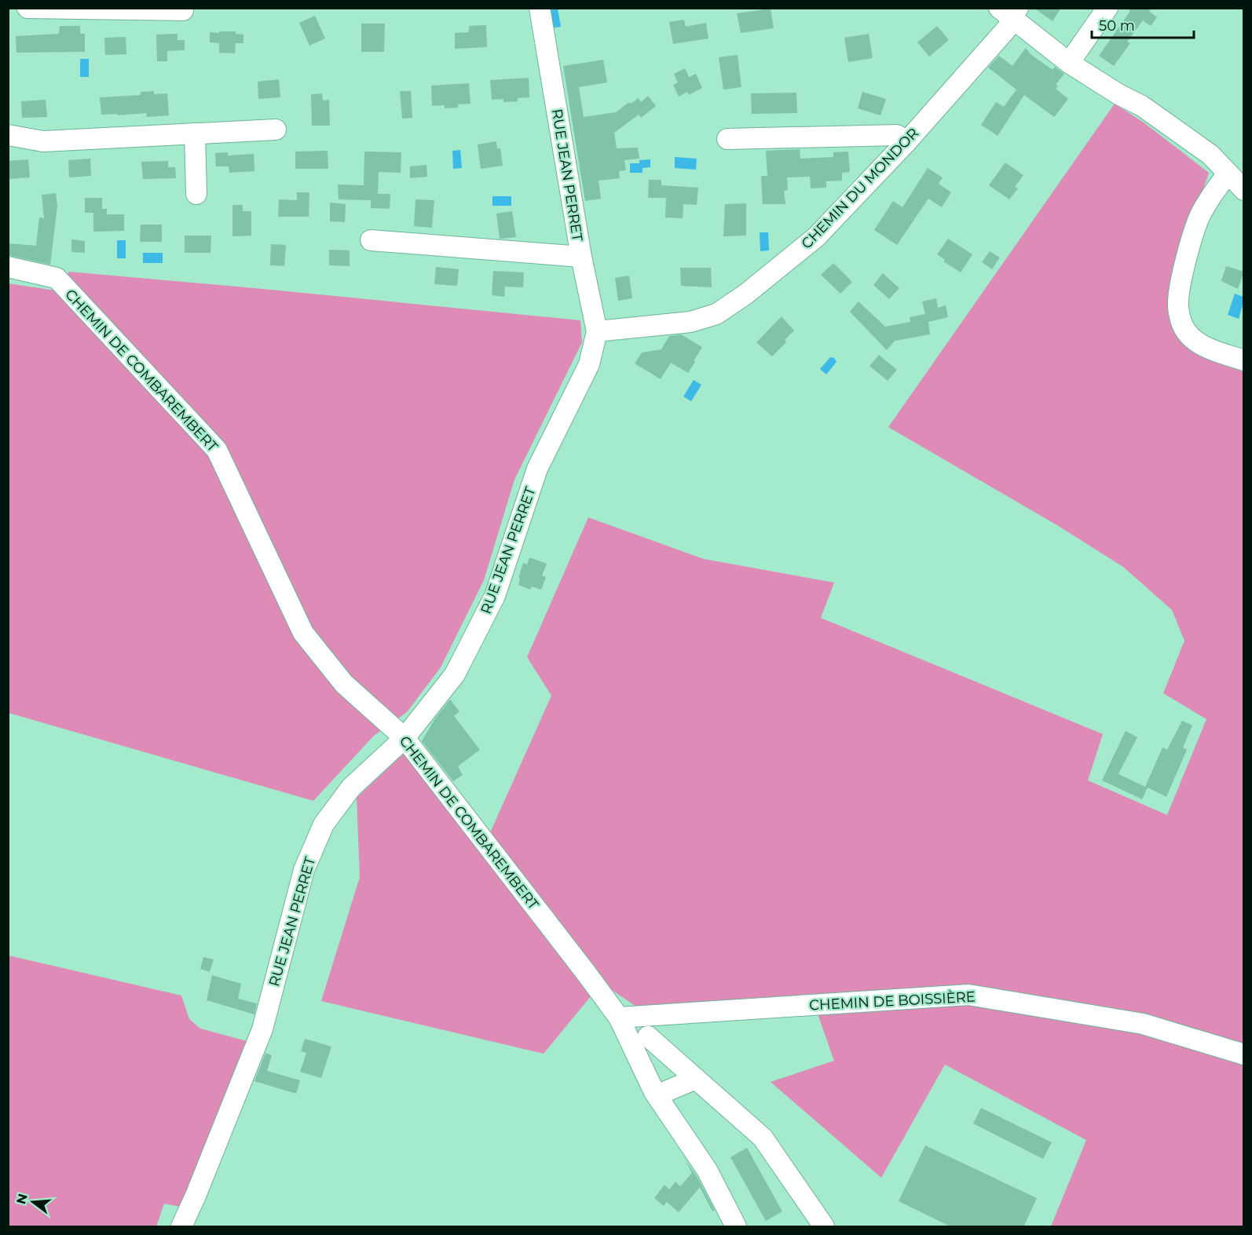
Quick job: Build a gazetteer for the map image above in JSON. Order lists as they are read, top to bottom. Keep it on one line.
{"streets":{"street":["RUE JEAN PERRET","CHEMIN DU MONDOR","CHEMIN DE COMBAREMBERT","CHEMIN DE BOISSIÈRE"]},"crossings":[["RUE JEAN PERRET","CHEMIN DU MONDOR"],["RUE JEAN PERRET","CHEMIN DE COMBAREMBERT"],["CHEMIN DE COMBAREMBERT","CHEMIN DE BOISSIÈRE"]],"scale_bar":"50 m","north":"left"}
